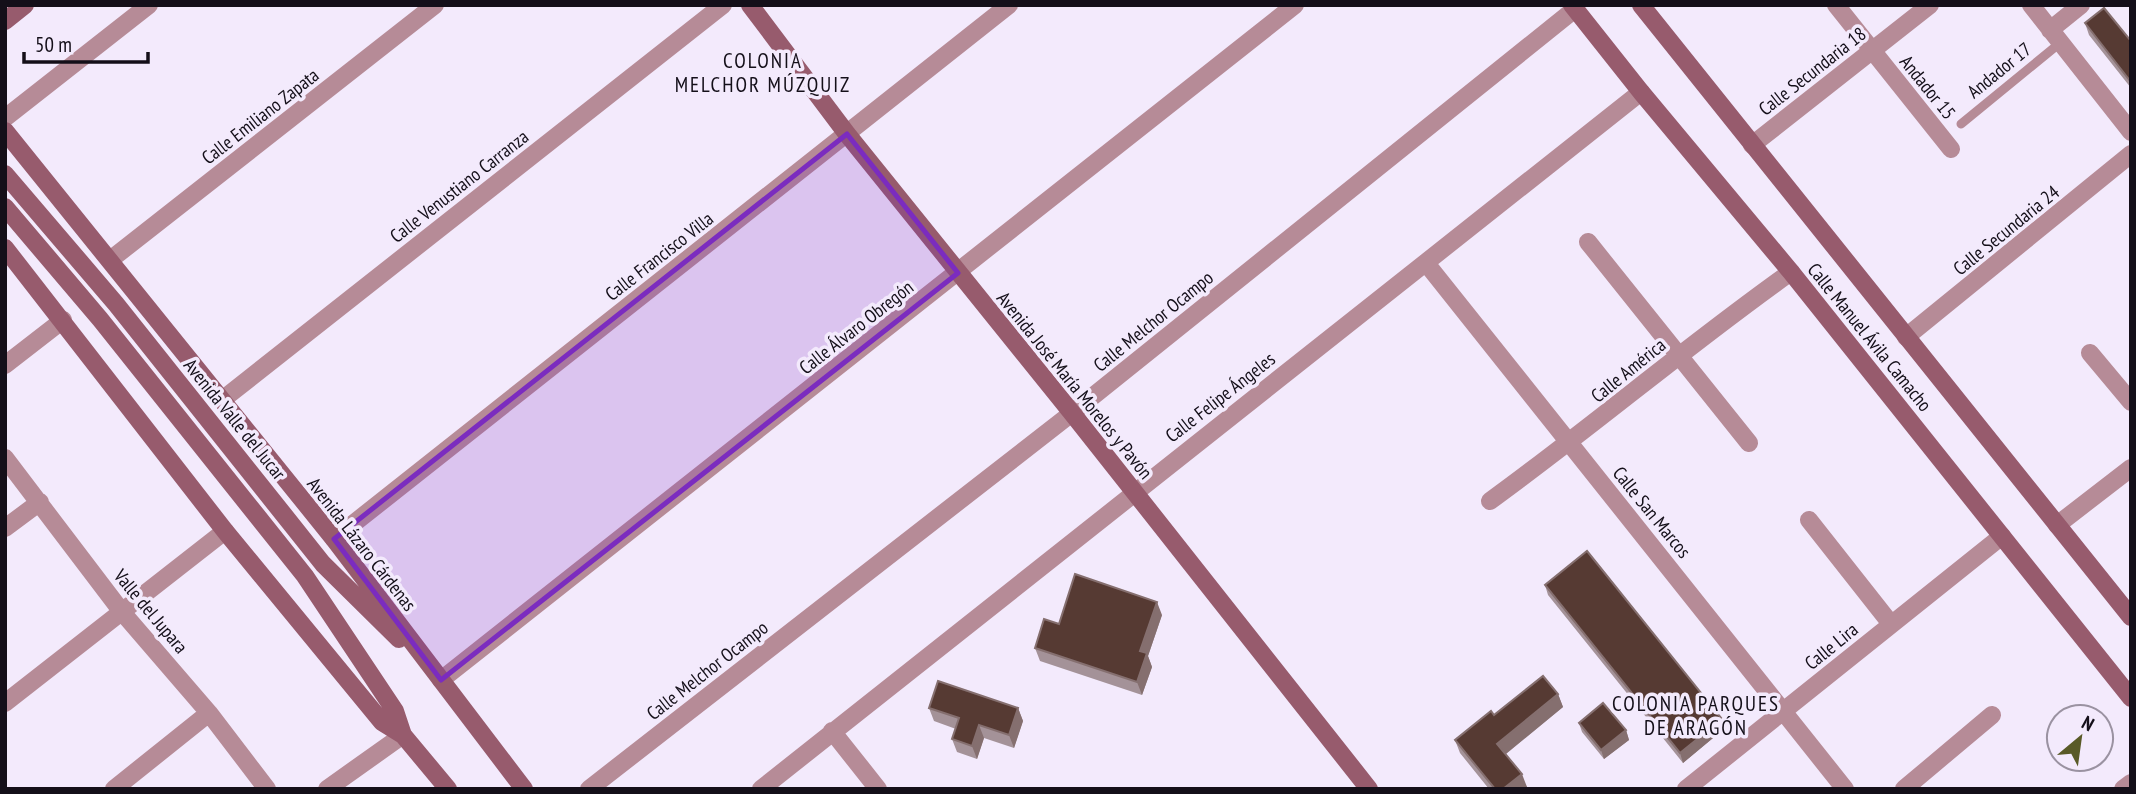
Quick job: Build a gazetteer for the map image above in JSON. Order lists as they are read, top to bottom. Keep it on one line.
{"streets":{"street":["Calle Secundaria 18","Andador 15","Calle Emiliano Zapata","Calle Venustiano Carranza","Calle Secundaria 24","Calle Francisco Villa","Calle Melchor Ocampo","Calle Álvaro Obregón","Calle Manuel Ávila Camacho","Calle América","Avenida José María Morelos y Pavón","Calle Felipe Ángeles","Avenida Valle del Jucar","Calle San Marcos","Avenida Lázaro Cárdenas","Valle del Jupara","Calle Lira"],"lane":["Andador 17"]},"crossings":[["Calle Secundaria 18","Andador 15"],["Calle Secundaria 18","Calle Manuel Ávila Camacho"],["Calle Emiliano Zapata","Avenida Lázaro Cárdenas"],["Calle Venustiano Carranza","Avenida Lázaro Cárdenas"],["Calle Secundaria 24","Calle Manuel Ávila Camacho"],["Calle Francisco Villa","Avenida José María Morelos y Pavón"],["Calle Francisco Villa","Avenida Lázaro Cárdenas"],["Calle Melchor Ocampo","Calle Manuel Ávila Camacho"],["Calle Melchor Ocampo","Avenida José María Morelos y Pavón"],["Calle Álvaro Obregón","Avenida José María Morelos y Pavón"],["Calle Álvaro Obregón","Avenida Valle del Jucar"],["Calle Álvaro Obregón","Avenida Lázaro Cárdenas"],["Calle Manuel Ávila Camacho","Calle América"],["Calle Manuel Ávila Camacho","Calle Felipe Ángeles"],["Calle Manuel Ávila Camacho","Calle Lira"],["Calle América","Calle San Marcos"],["Avenida José María Morelos y Pavón","Calle Felipe Ángeles"],["Calle Felipe Ángeles","Calle San Marcos"],["Avenida Valle del Jucar","Avenida Lázaro Cárdenas"],["Calle San Marcos","Calle Lira"]],"districts":["COLONIA MELCHOR MÚZQUIZ","COLONIA PARQUES DE ARAGÓN"],"scale_bar":"50 m","north":"top right"}
